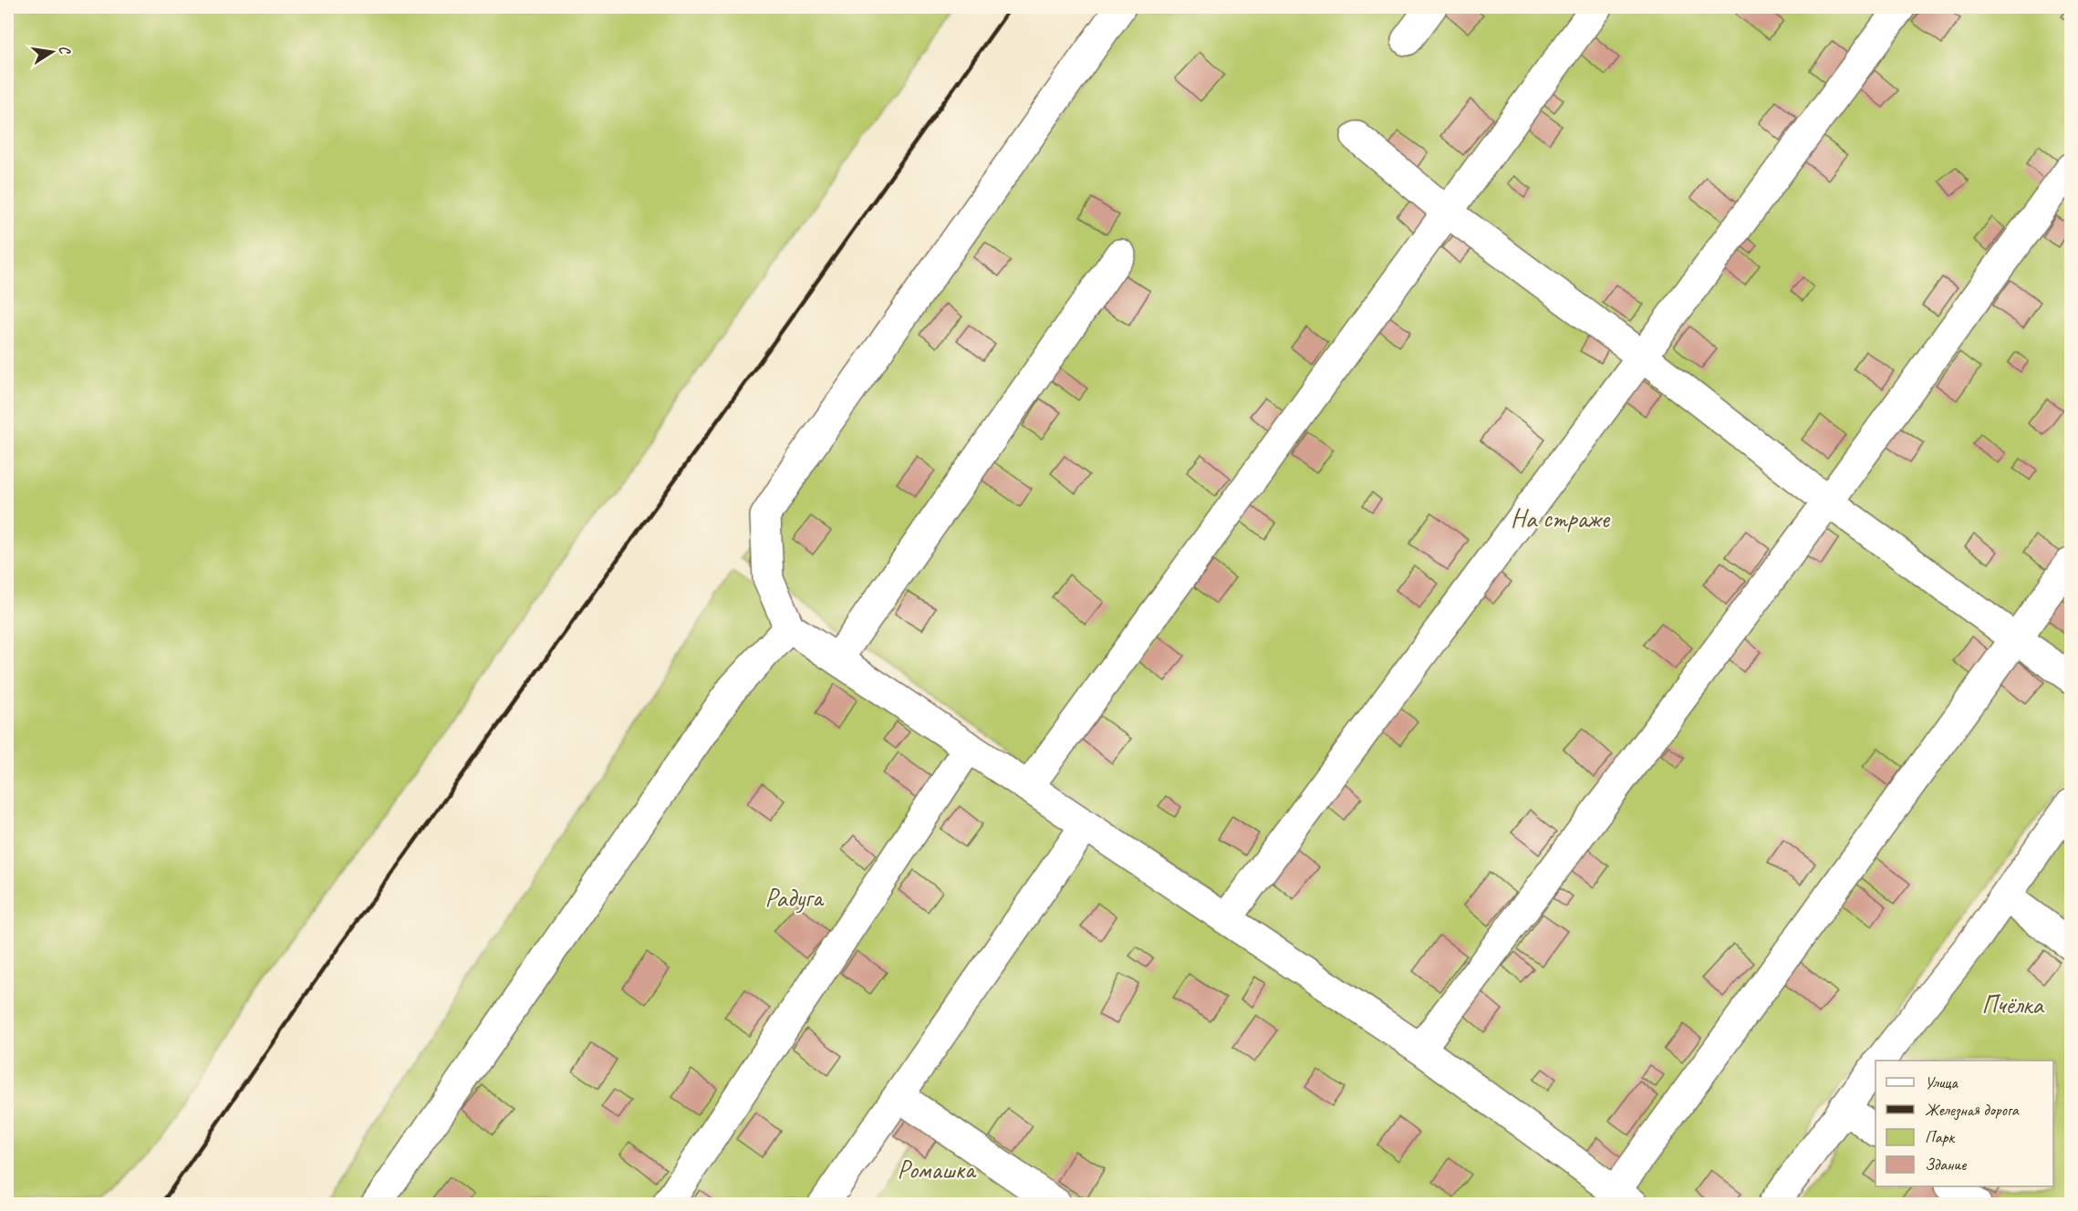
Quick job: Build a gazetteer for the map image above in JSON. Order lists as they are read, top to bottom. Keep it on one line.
{"parks":["На страже","Радуга","Пчёлка","Ромашка"],"legend":["Улица","Железная дорога","Парк","Здание"],"north":"right"}
